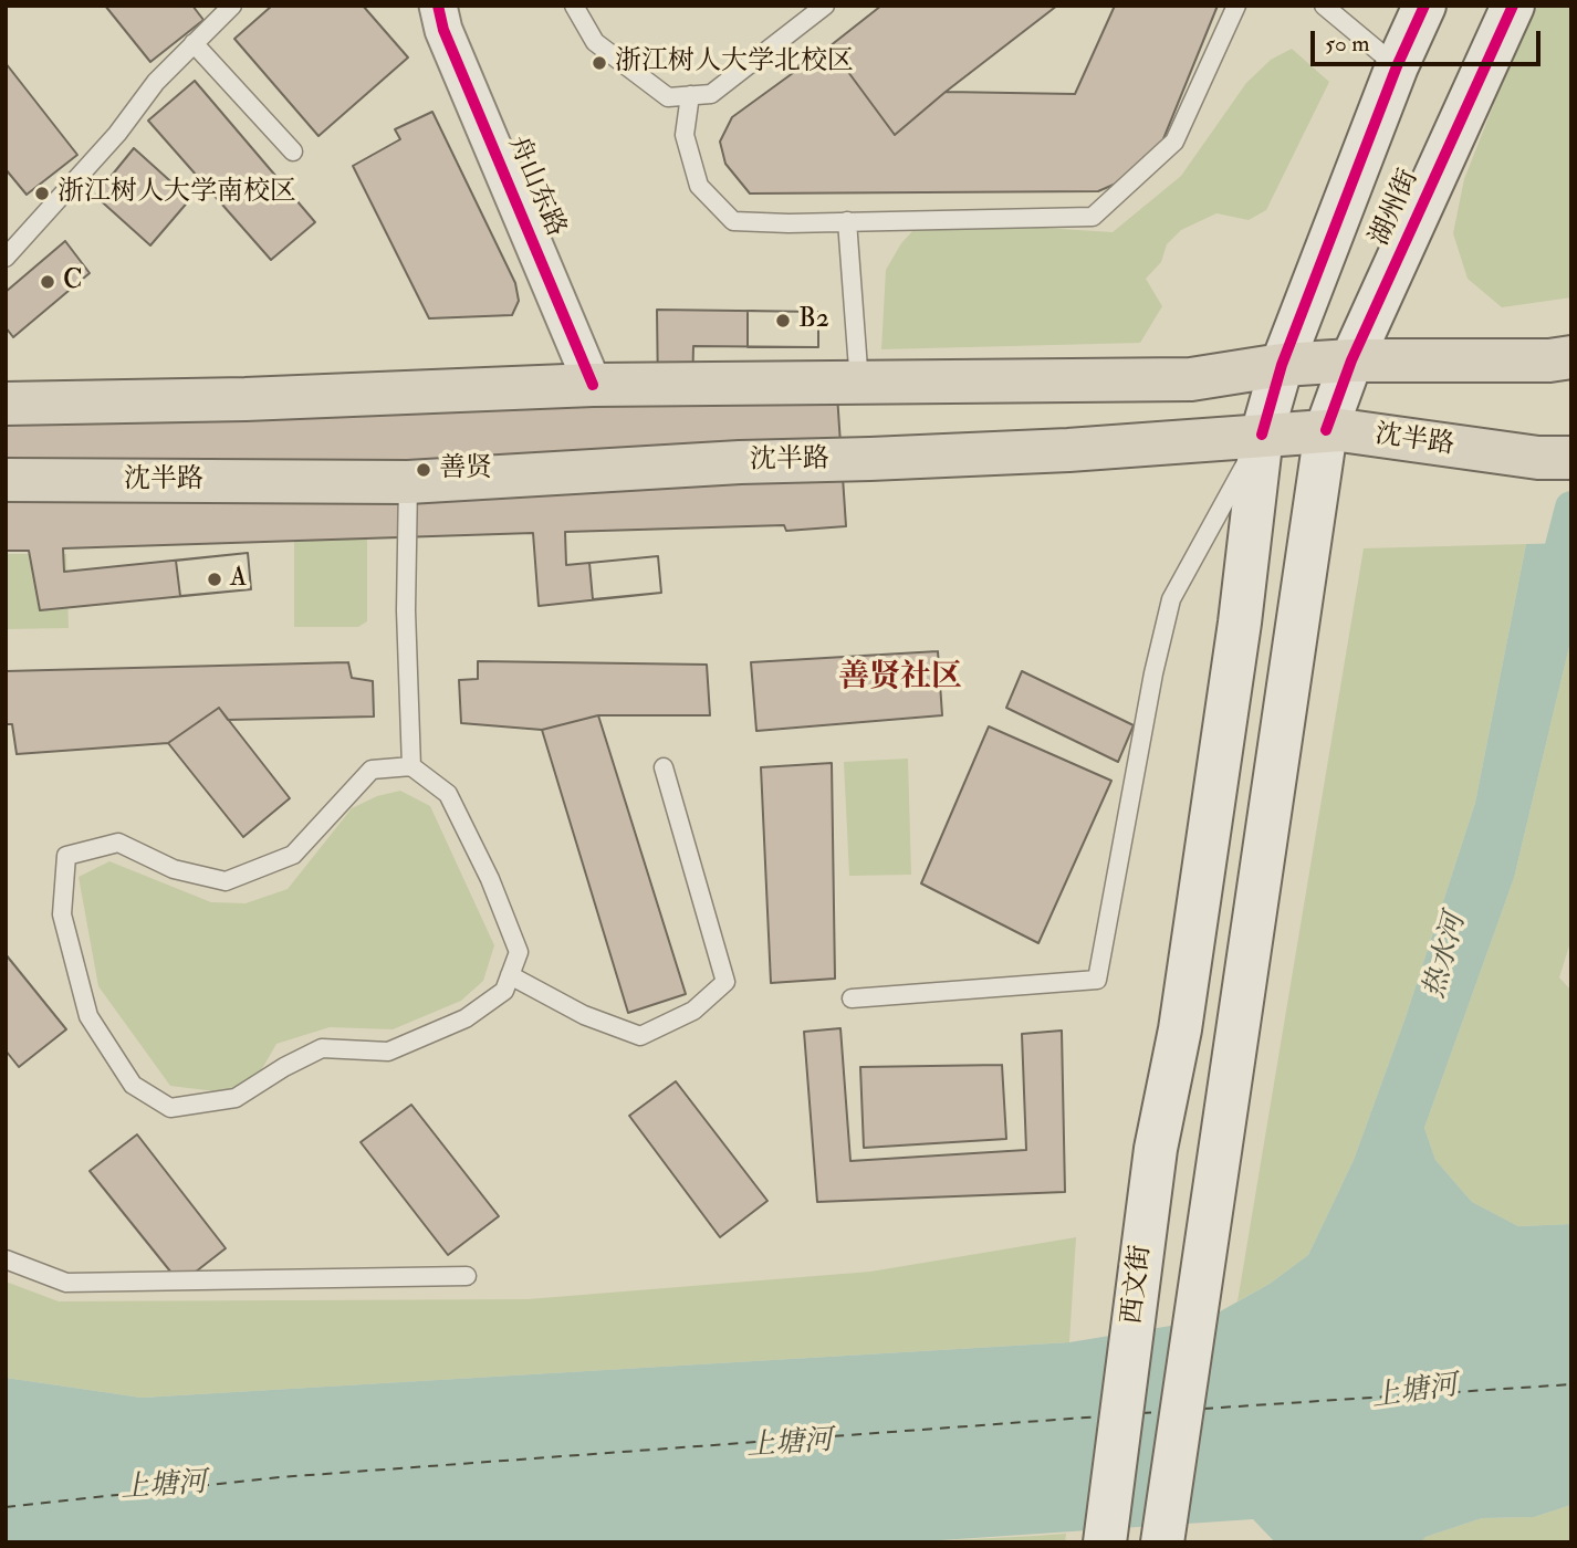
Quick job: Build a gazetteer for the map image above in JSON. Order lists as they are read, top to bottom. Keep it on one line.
{"streets":{"main road":["湖州街","沈半路","西文街"],"street":["舟山东路"]},"crossings":[["湖州街","沈半路"],["湖州街","西文街"],["沈半路","西文街"]],"districts":["善贤社区"],"water":["热水河","上塘河"],"places":["浙江树人大学北校区","浙江树人大学南校区","C","B2","善贤","A"],"scale_bar":"50 m"}
